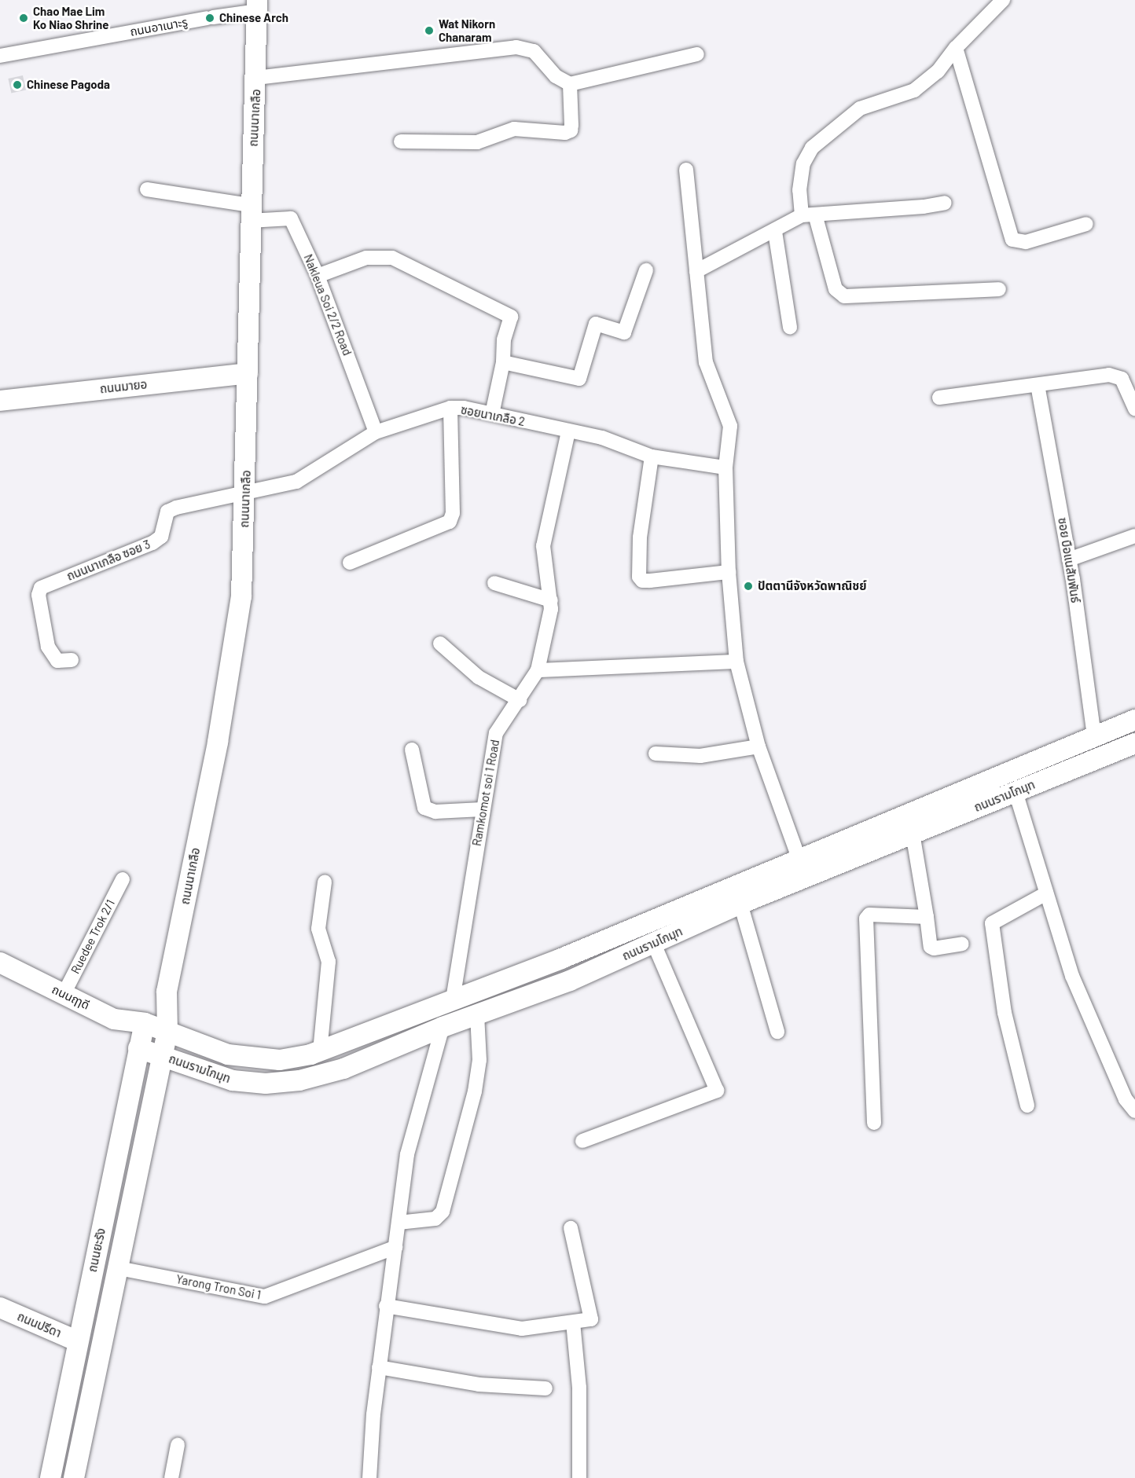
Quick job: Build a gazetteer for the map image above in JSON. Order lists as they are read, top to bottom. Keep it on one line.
{"streets":{"main road":["ถนนนาเกลือ","ถนนมายอ","ถนนรามโกมุท","ถนนฤๅดี","ถนนยะรัง","ถนนปรีดา"],"street":["ถนนอาเนาะรู","Nakleua Soi 2/2 Road","ซอยนาเกลือ 2","ถนนนาเกลือ ซอย 3","ซอย บือแนสัมพันธ์","Ramkomot soi 1 Road","Ruedee Trok 2/1","Yarong Tron Soi 1"]},"crossings":[["ถนนอาเนาะรู","ถนนนาเกลือ"],["ถนนนาเกลือ","Nakleua Soi 2/2 Road"],["ถนนนาเกลือ","ถนนมายอ"],["ถนนนาเกลือ","ซอยนาเกลือ 2"],["ถนนนาเกลือ","ถนนนาเกลือ ซอย 3"],["ถนนนาเกลือ","ถนนรามโกมุท"],["ถนนนาเกลือ","ถนนฤๅดี"],["ถนนนาเกลือ","ถนนยะรัง"],["Nakleua Soi 2/2 Road","ซอยนาเกลือ 2"],["ซอยนาเกลือ 2","ถนนนาเกลือ ซอย 3"],["ซอยนาเกลือ 2","Ramkomot soi 1 Road"],["ซอย บือแนสัมพันธ์","ถนนรามโกมุท"],["Ramkomot soi 1 Road","ถนนรามโกมุท"],["ถนนรามโกมุท","ถนนฤๅดี"],["ถนนรามโกมุท","ถนนยะรัง"],["Ruedee Trok 2/1","ถนนฤๅดี"],["ถนนฤๅดี","ถนนยะรัง"],["ถนนยะรัง","Yarong Tron Soi 1"],["ถนนยะรัง","ถนนปรีดา"]],"places":["Chao Mae Lim Ko Niao Shrine","Chinese Arch","Wat Nikorn Chanaram","Chinese Pagoda","ปัตตานีจังหวัดพาณิชย์"]}
